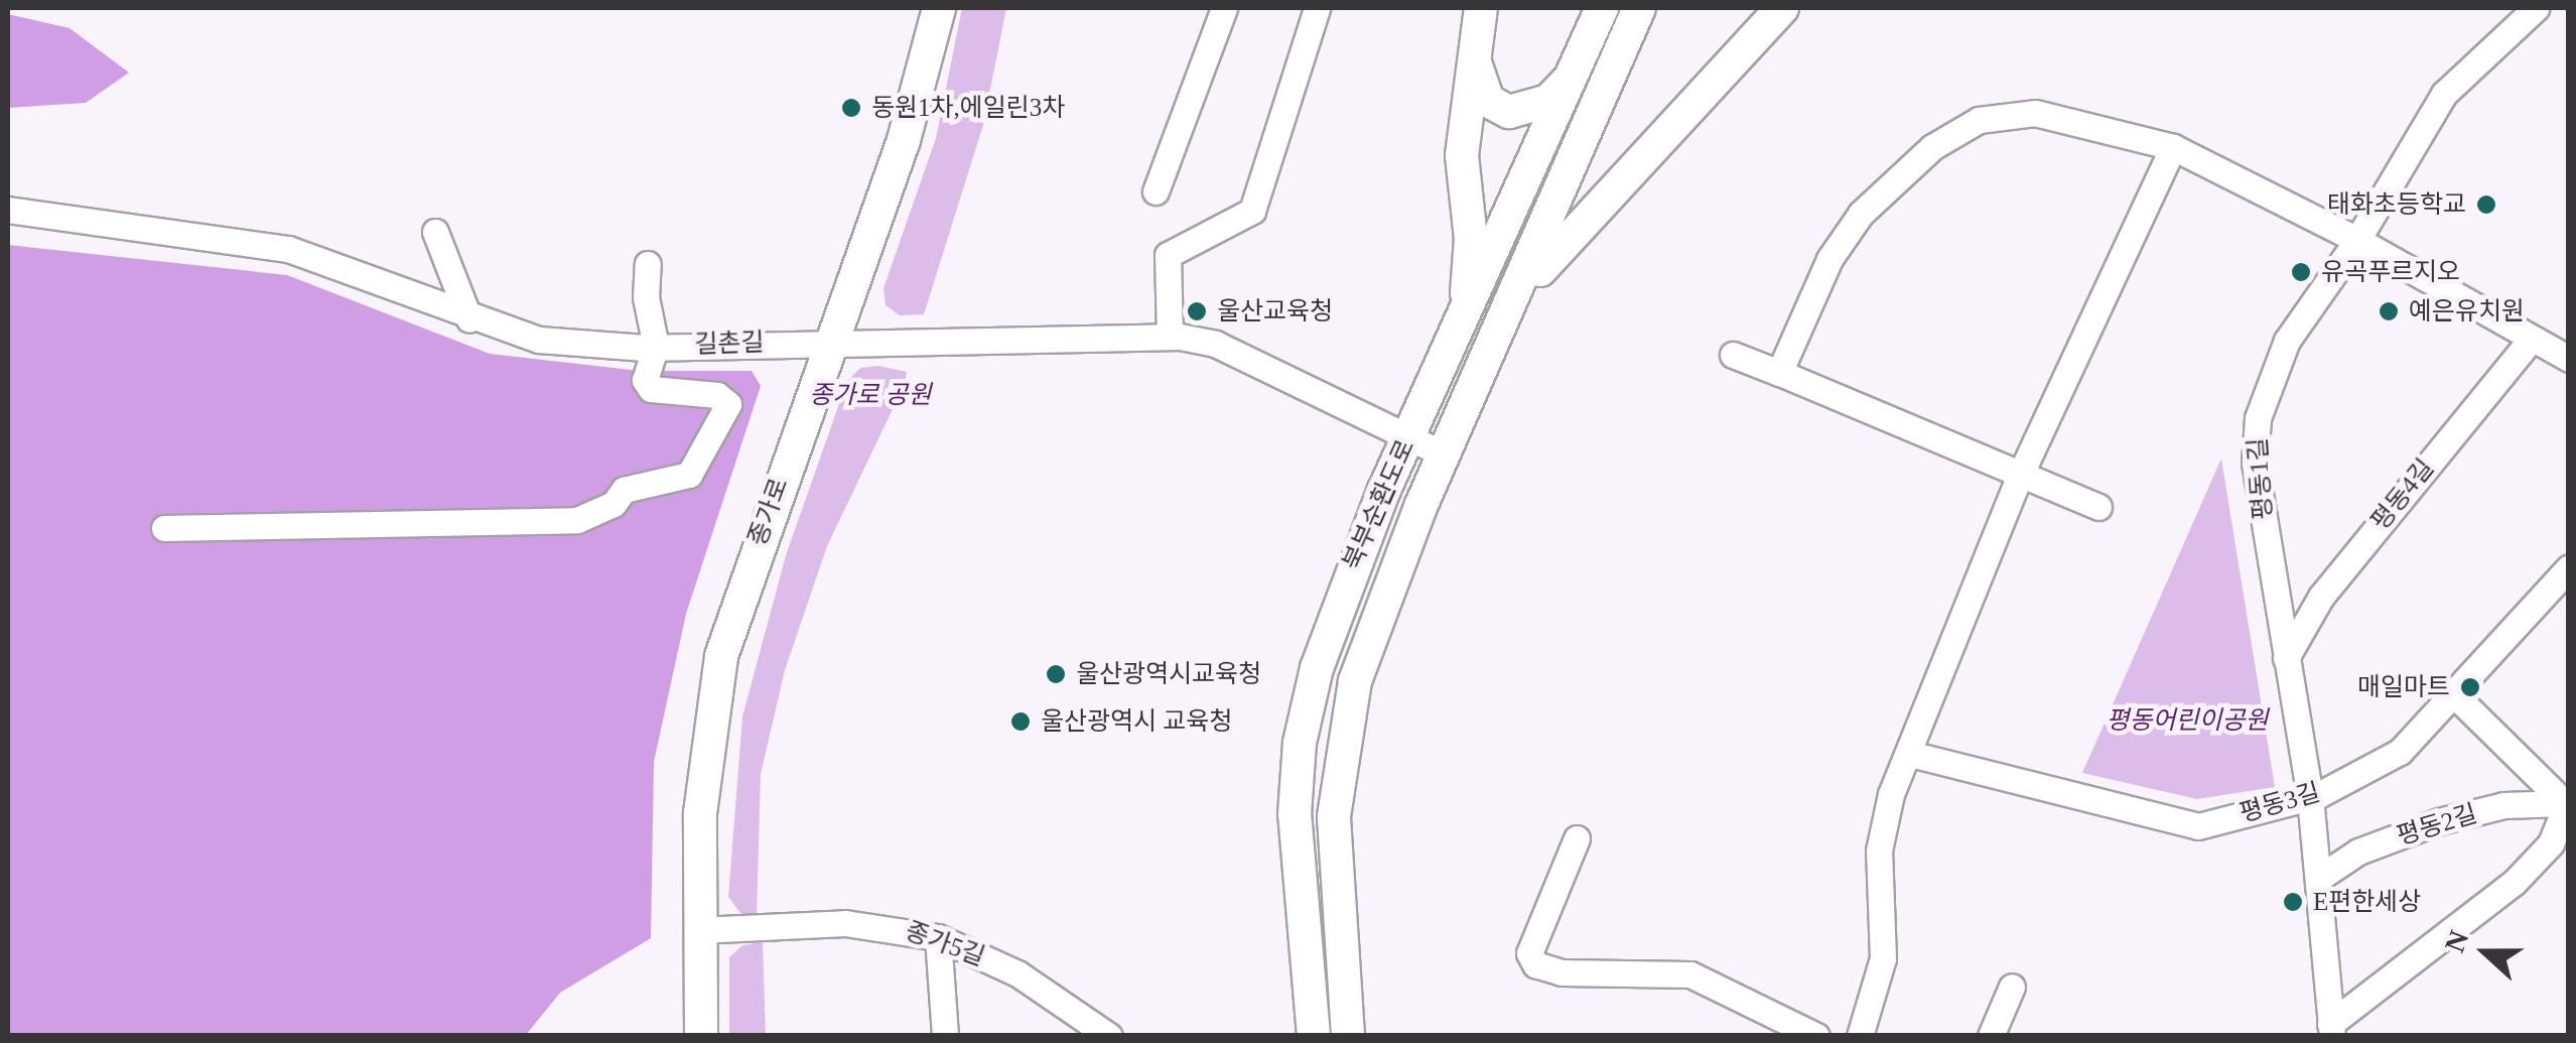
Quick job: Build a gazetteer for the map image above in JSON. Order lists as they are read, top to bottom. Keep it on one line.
{"streets":{"main road":["북부순환도로","종가로"],"street":["길촌길","평동1길","평동4길","평동3길","평동2길","종가5길"]},"crossings":[["길촌길","북부순환도로"],["길촌길","종가로"],["평동1길","평동4길"],["평동1길","평동3길"],["평동1길","평동2길"],["종가로","종가5길"]],"parks":["종가로 공원","평동어린이공원"],"places":["동원1차,에일린3차","태화초등학교","유곡푸르지오","울산교육청","예은유치원","울산광역시교육청","매일마트","울산광역시 교육청","E편한세상"],"north":"left"}
